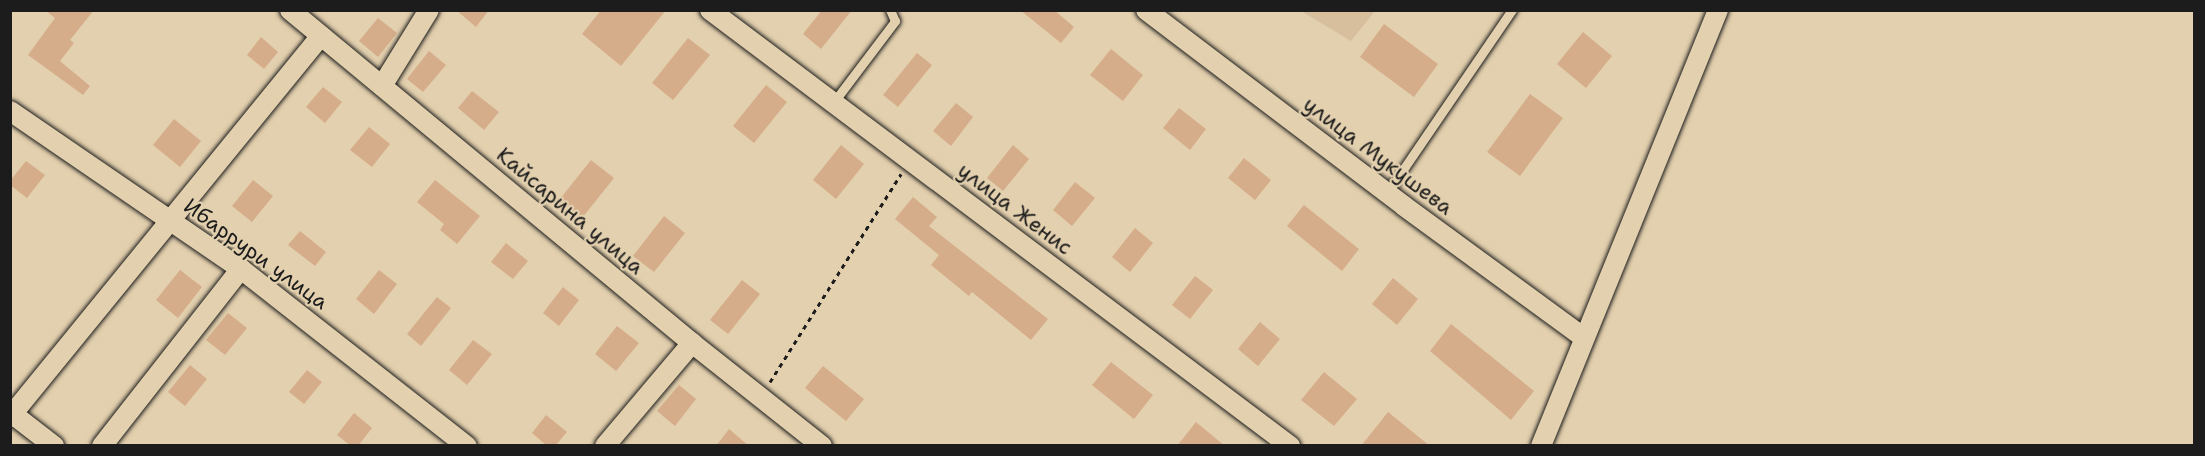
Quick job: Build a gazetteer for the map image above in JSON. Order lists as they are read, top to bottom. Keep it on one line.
{"streets":{"street":["улица Мукушева","улица Женис","Кайсарина улица","Ибаррури улица"]}}
